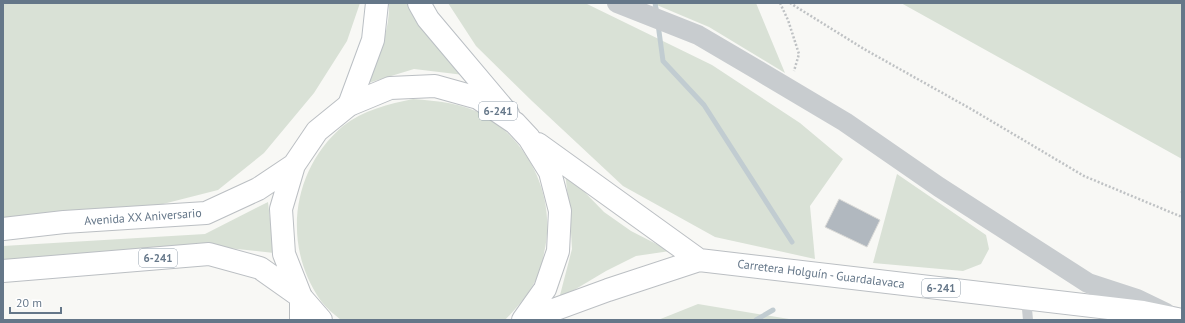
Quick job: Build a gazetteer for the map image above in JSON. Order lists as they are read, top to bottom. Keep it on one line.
{"streets":{"main road":["6-241","Avenida XX Aniversario","Carretera Holguín - Guardalavaca"]},"crossings":[["6-241","Avenida XX Aniversario"],["6-241","Carretera Holguín - Guardalavaca"]],"scale_bar":"20 m"}
